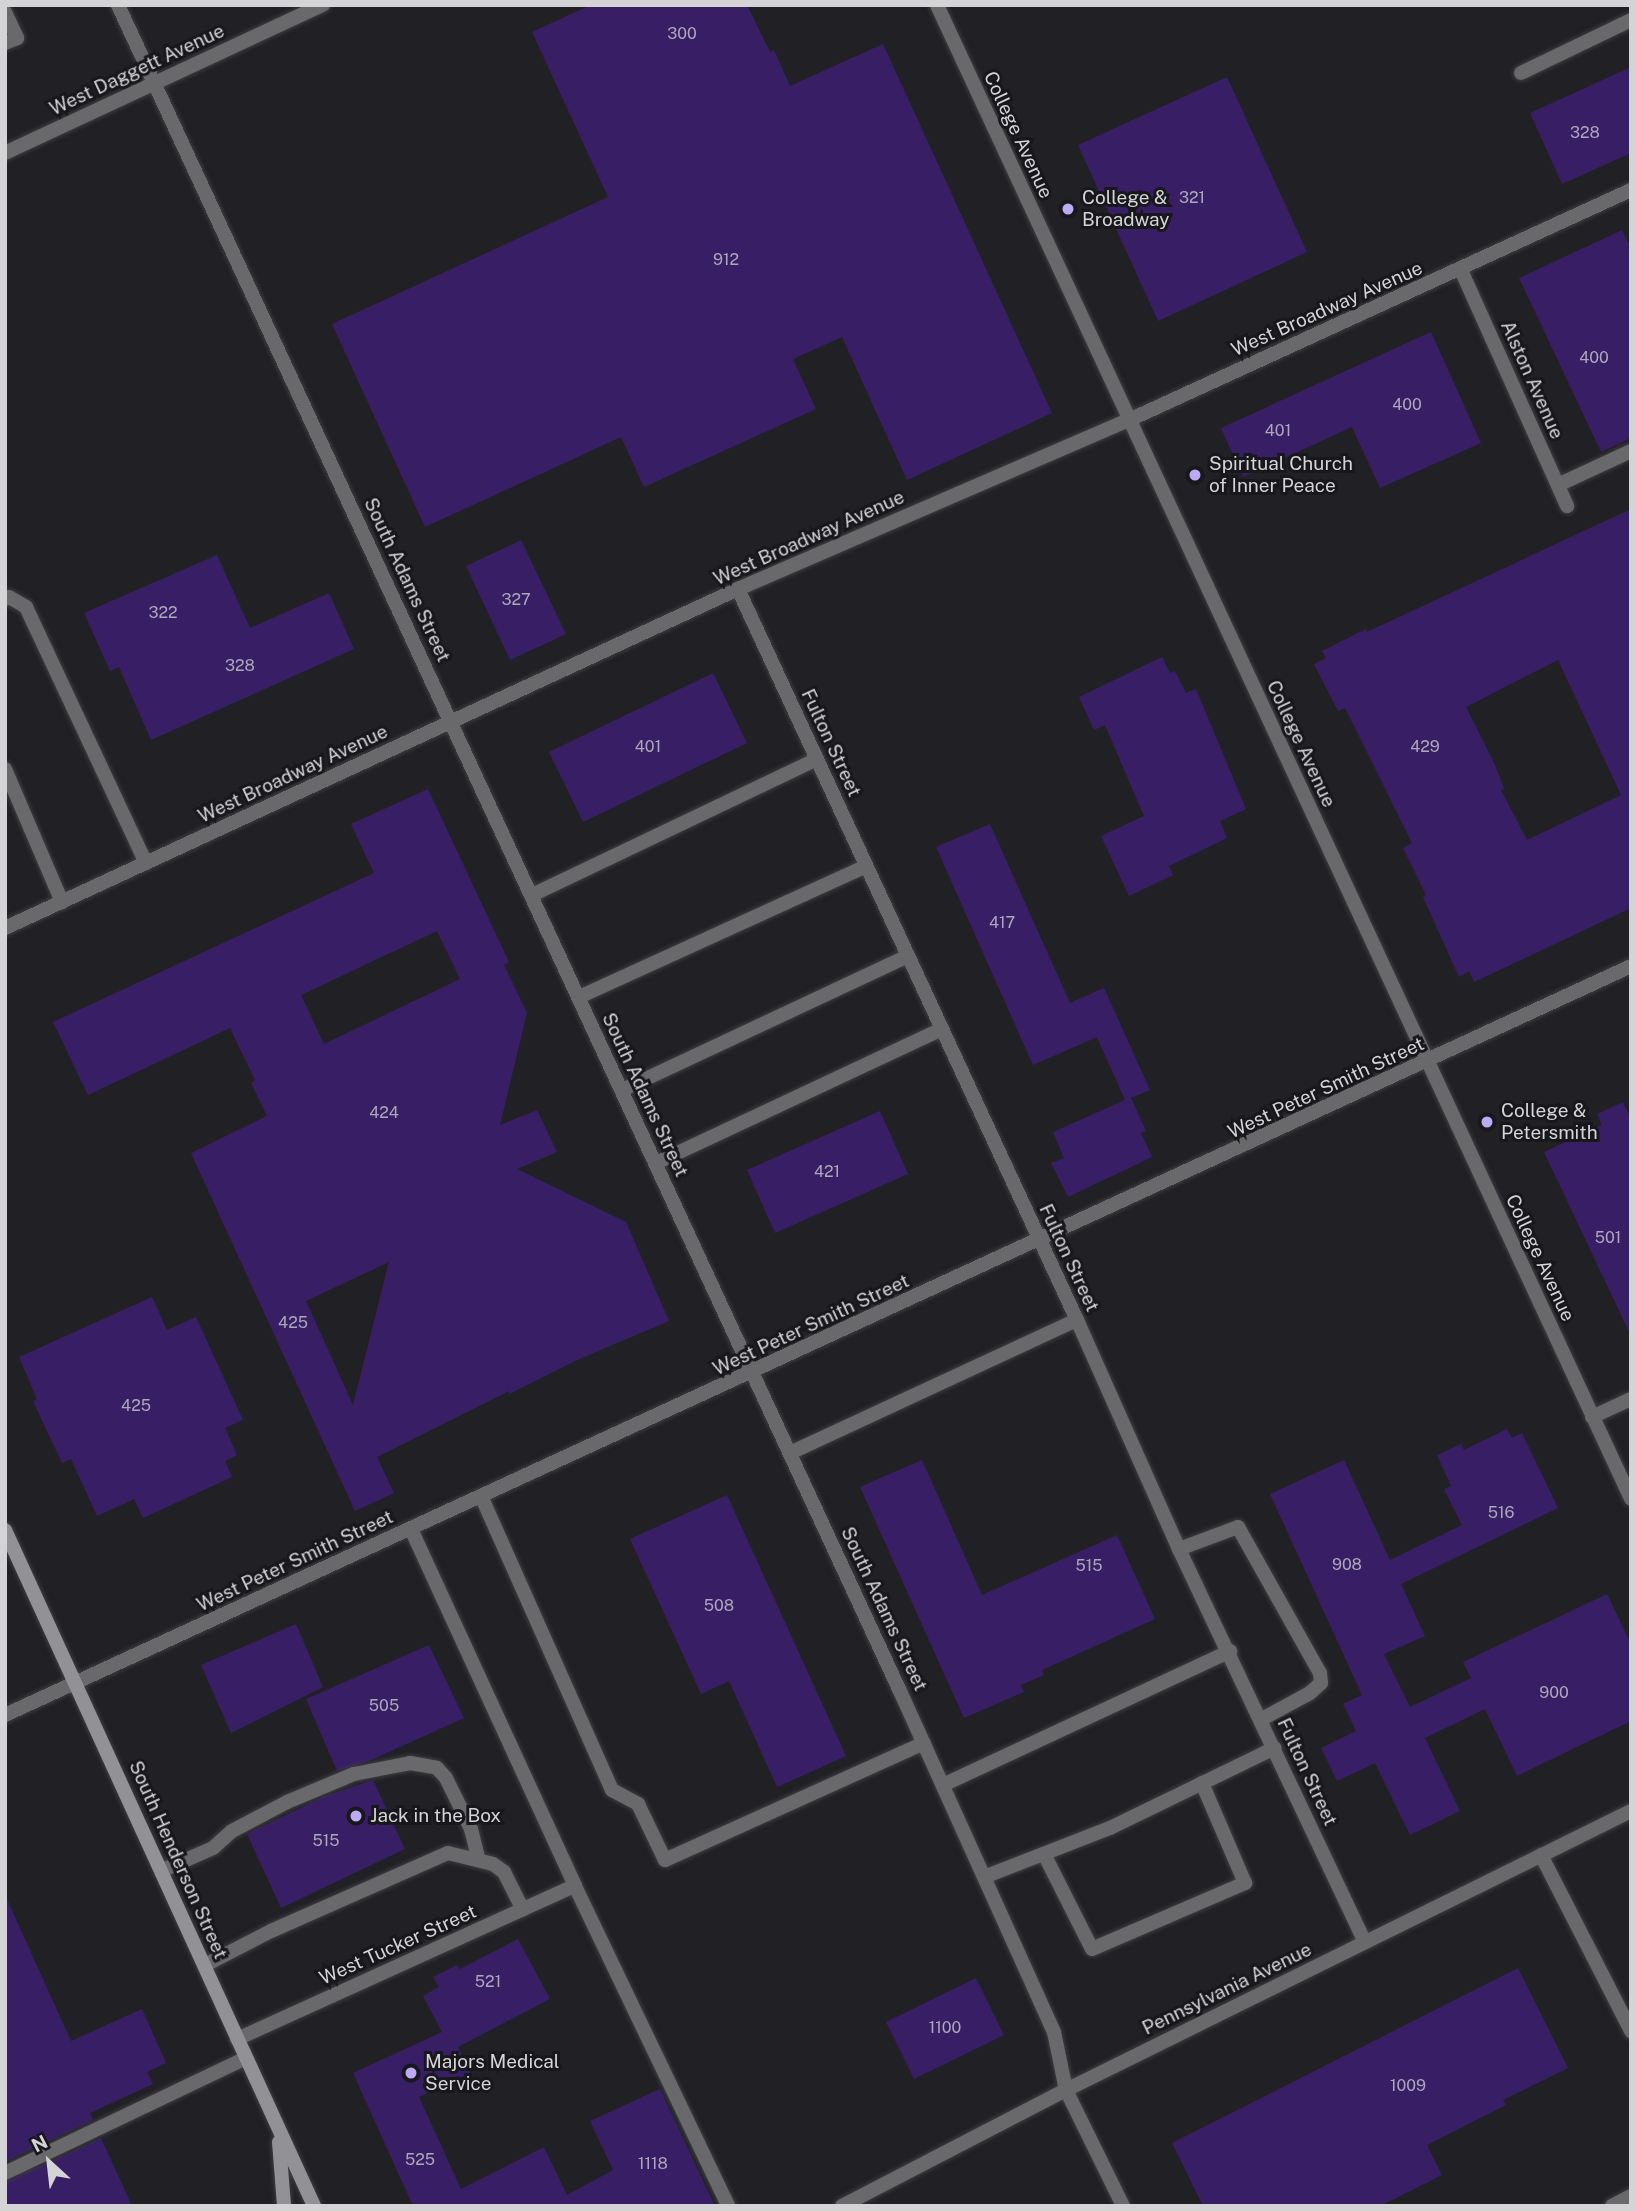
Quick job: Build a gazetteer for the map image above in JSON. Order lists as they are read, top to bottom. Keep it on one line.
{"streets":{"main road":["South Henderson Street"],"street":["West Daggett Avenue","College Avenue","West Broadway Avenue","Alston Avenue","South Adams Street","Fulton Street","West Peter Smith Street","West Tucker Street","Pennsylvania Avenue"]},"crossings":[["West Daggett Avenue","South Adams Street"],["College Avenue","West Broadway Avenue"],["College Avenue","West Peter Smith Street"],["West Broadway Avenue","Alston Avenue"],["West Broadway Avenue","South Adams Street"],["West Broadway Avenue","Fulton Street"],["South Adams Street","West Peter Smith Street"],["South Adams Street","Pennsylvania Avenue"],["Fulton Street","West Peter Smith Street"],["Fulton Street","Pennsylvania Avenue"],["West Peter Smith Street","South Henderson Street"],["South Henderson Street","West Tucker Street"]],"places":["College & Broadway","Spiritual Church of Inner Peace","College & Petersmith","Jack in the Box","Majors Medical Service"],"house_numbers":["300","328","321","912","400","400","401","327","322","328","401","429","417","424","421","501","425","425","516","908","515","508","900","505","515","521","1100","1009","525","1118"],"north":"top left"}
